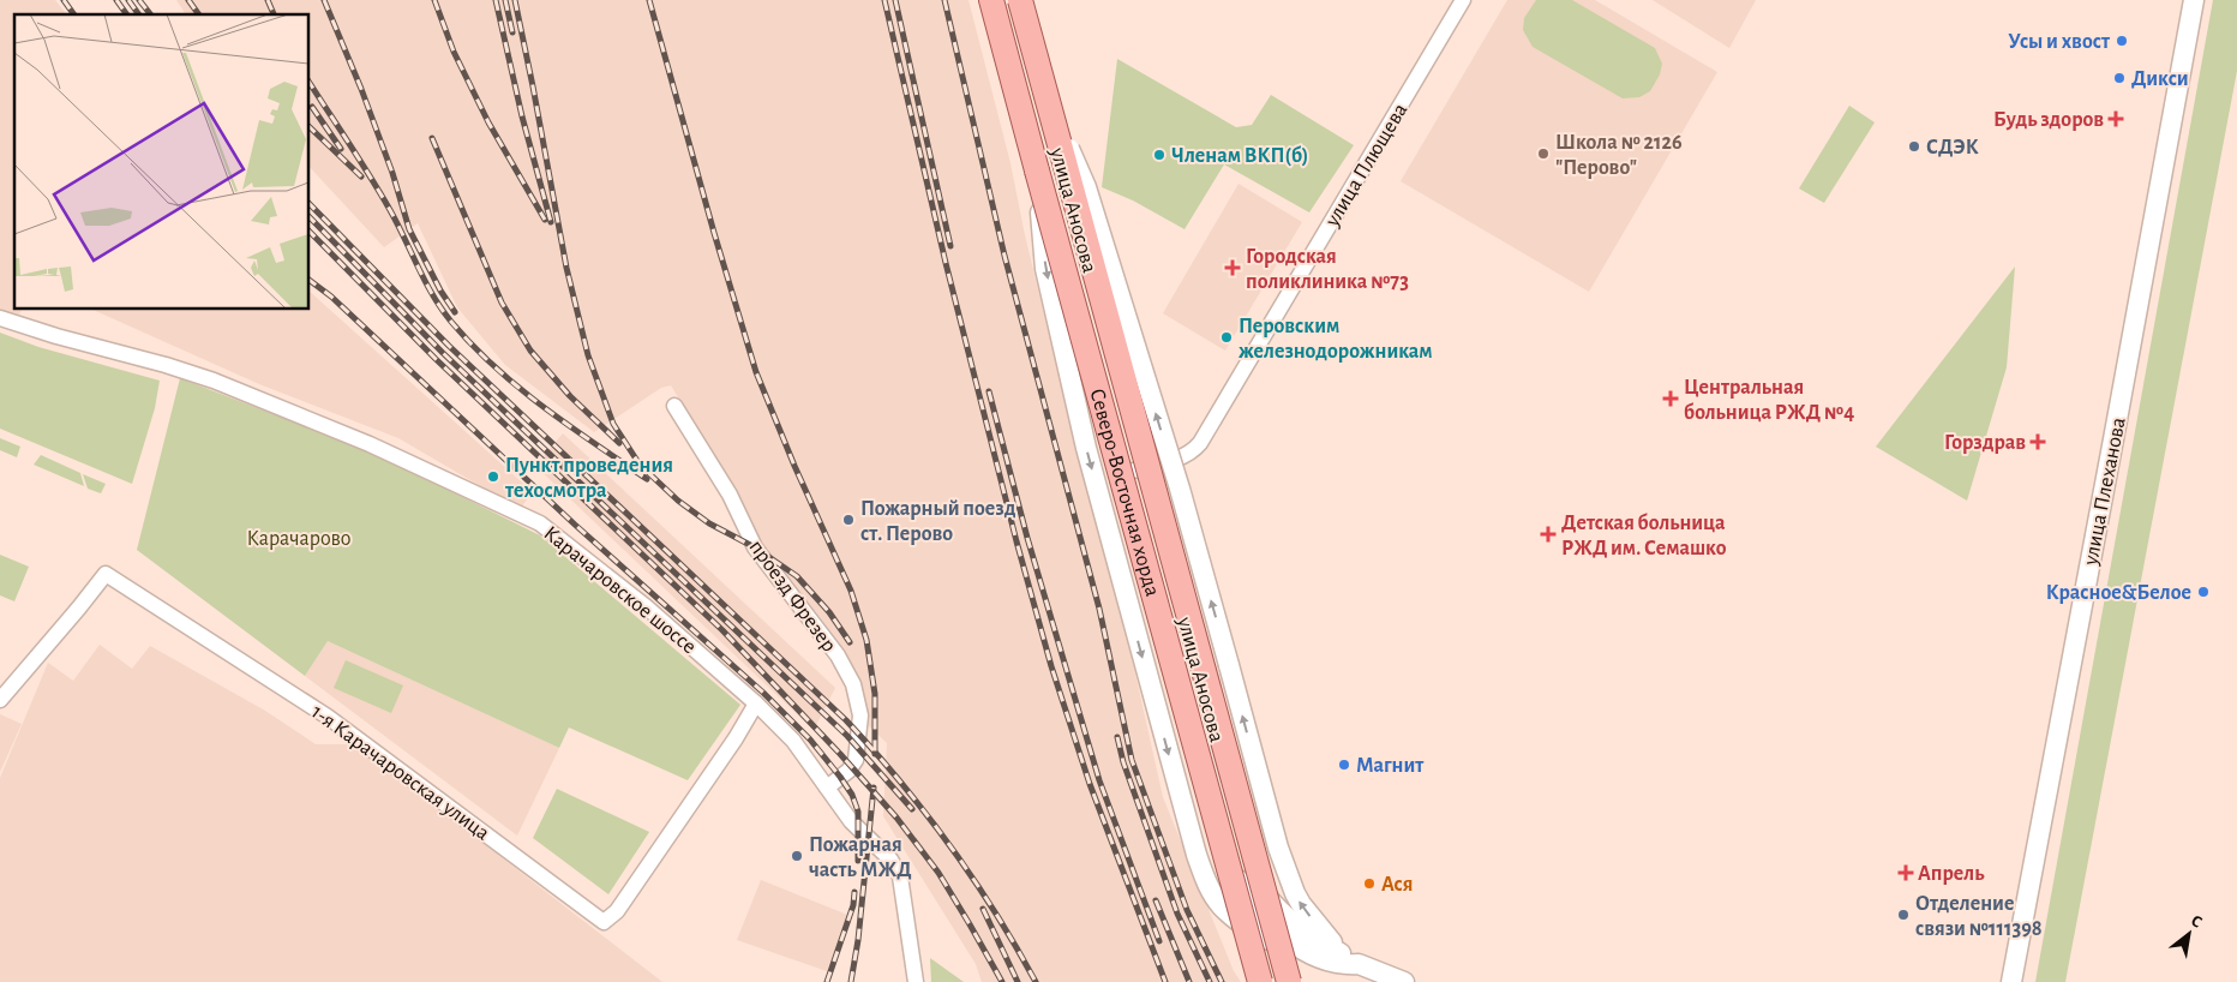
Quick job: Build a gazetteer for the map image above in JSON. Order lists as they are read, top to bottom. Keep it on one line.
{"streets":{"main road":["Северо-Восточная хорда"],"street":["улица Плющева","улица Аносова","улица Плеханова","Карачаровское шоссе","проезд Фрезер","1-я Карачаровская улица"]},"crossings":[["улица Плющева","улица Аносова"],["улица Аносова","Северо-Восточная хорда"],["Карачаровское шоссе","проезд Фрезер"],["Карачаровское шоссе","1-я Карачаровская улица"]],"parks":["Карачарово"],"places":{"other":["Усы и хвост","Дикси","СДЭК","Школа № 2126 \"Перово\"","Членам ВКП(б)","Перовским железнодорожникам","Пункт проведения техосмотра","Пожарный поезд ст. Перово","Красное&Белое","Магнит","Пожарная часть МЖД","Ася","Отделение связи №111398"],"health":["Будь здоров","Городская поликлиника №73","Центральная больница РЖД №4","Горздрав","Детская больница РЖД им. Семашко","Апрель"]},"north":"top right"}
